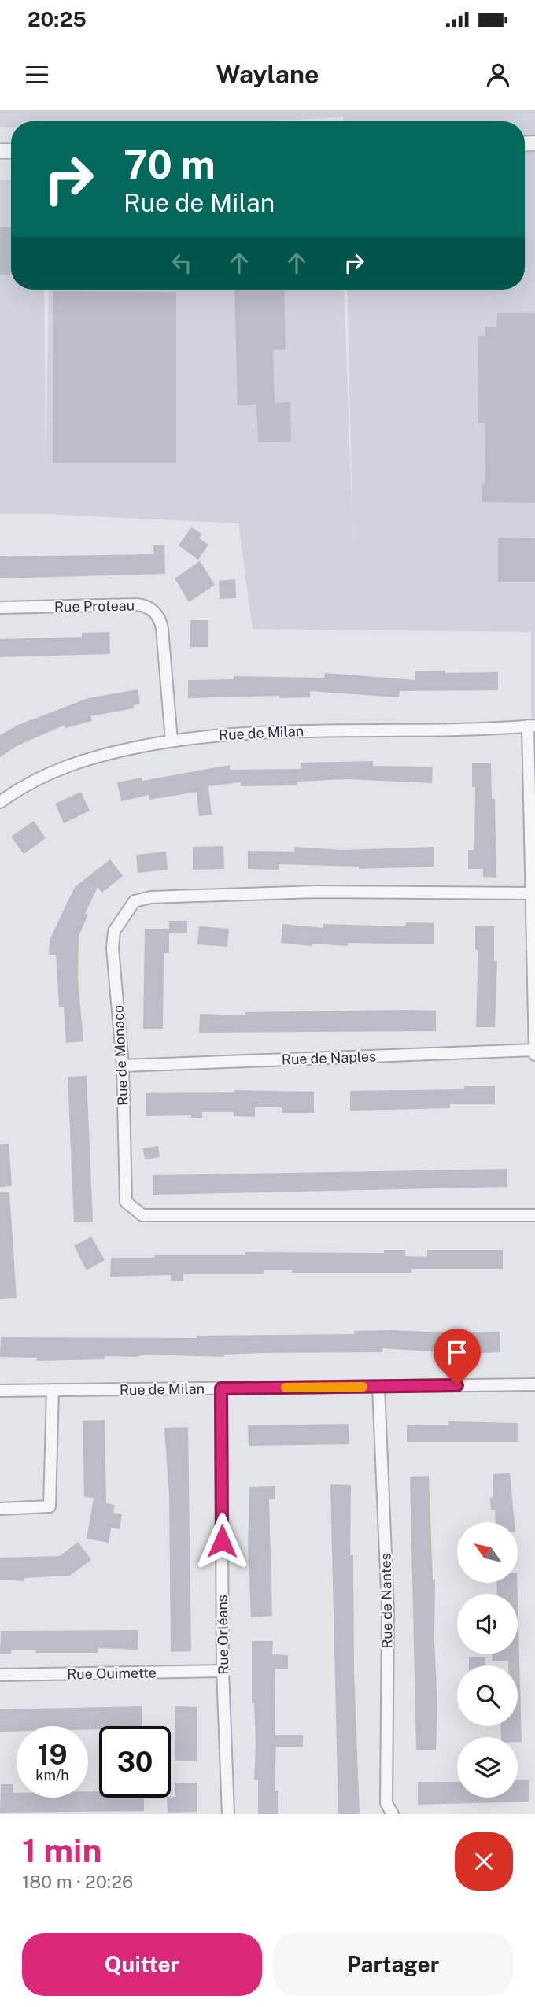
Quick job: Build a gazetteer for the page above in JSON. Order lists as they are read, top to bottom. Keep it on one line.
{"streets":{"street":["Rue Proteau","Rue de Milan","Rue de Monaco","Rue de Naples","Rue de Nantes","Rue Orléans","Rue Ouimette"]},"crossings":[["Rue Proteau","Rue de Milan"],["Rue de Milan","Rue de Nantes"],["Rue de Milan","Rue Orléans"],["Rue de Monaco","Rue de Naples"],["Rue Orléans","Rue Ouimette"]],"north":"top left","page":{"status":"20:25","header":"Waylane","turn":["70 m","Rue de Milan"],"speed":"19 km/h","limit":"30","heading":["1 min","180 m · 20:26"],"buttons":["Quitter","Partager"]}}
